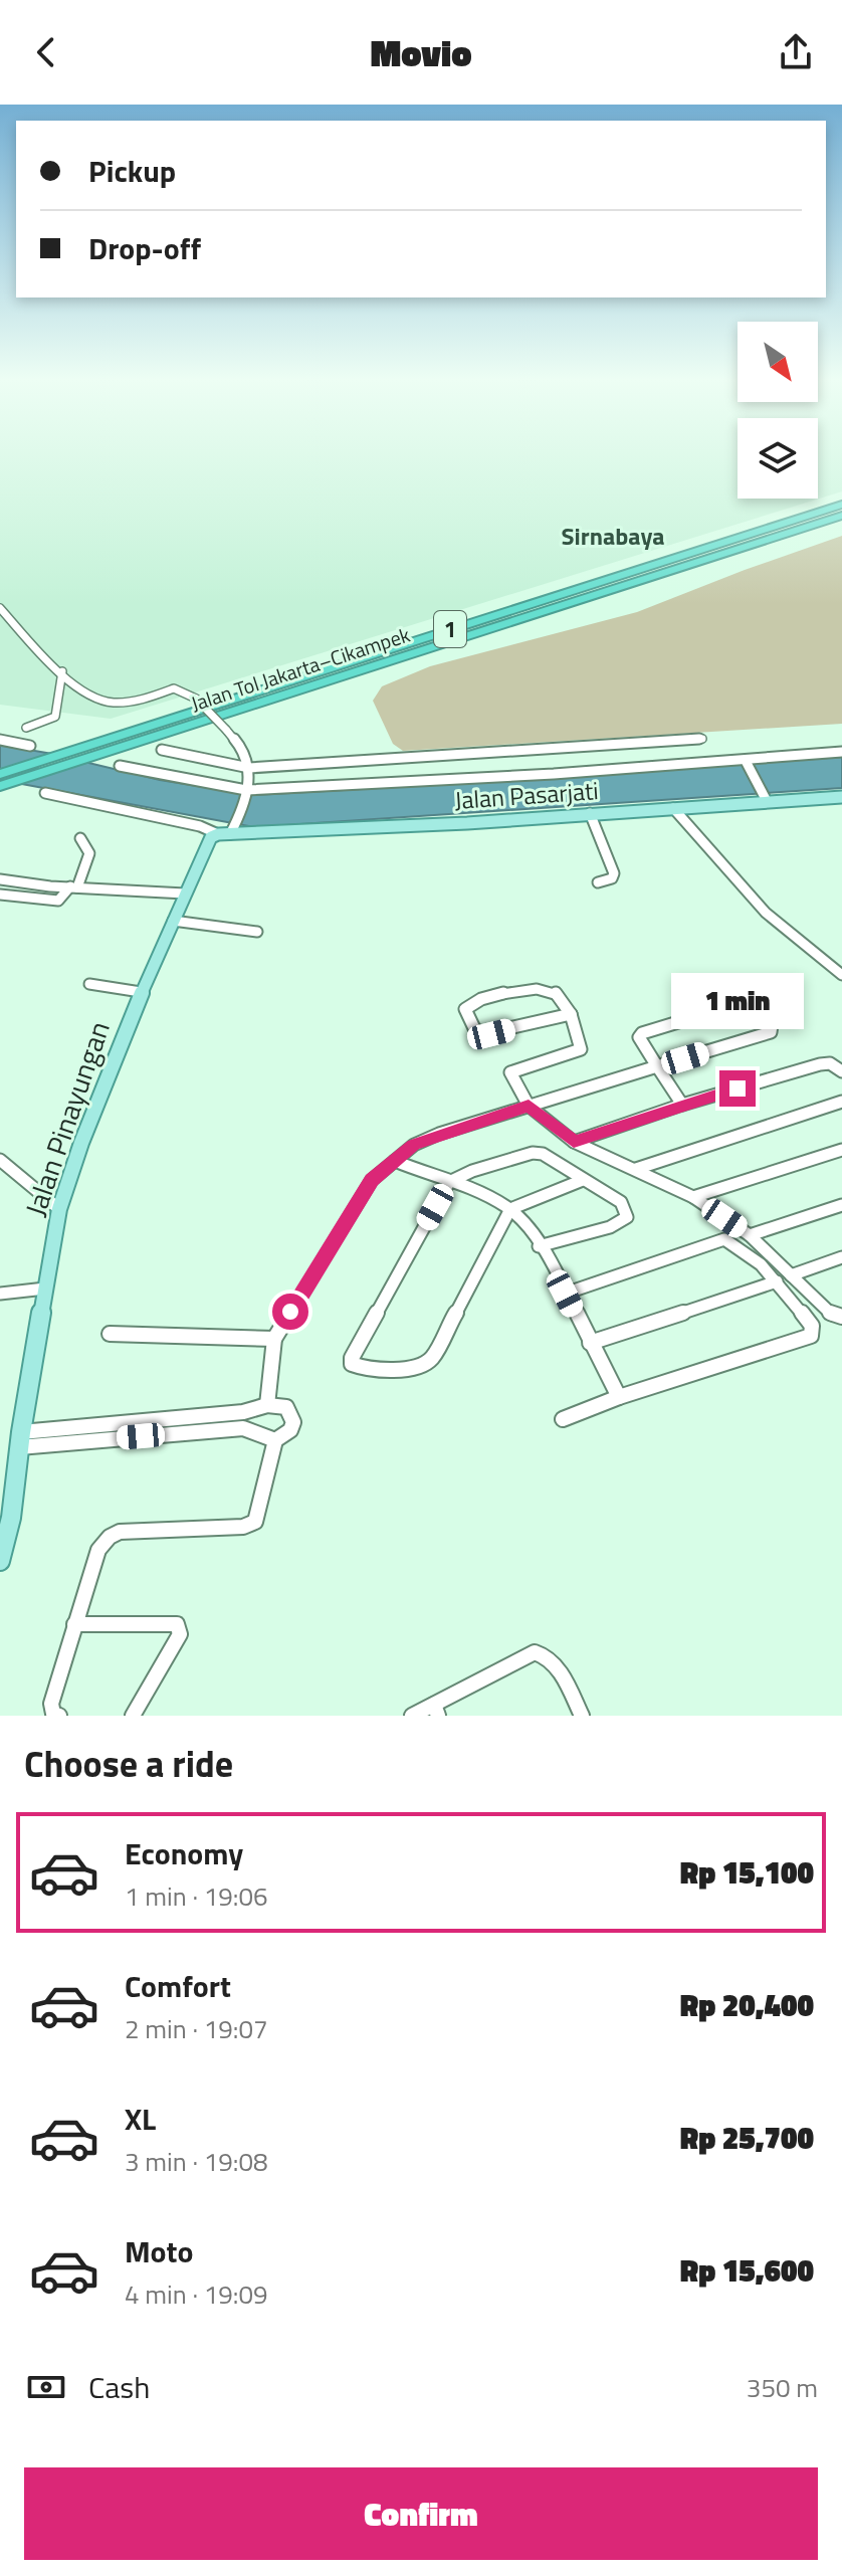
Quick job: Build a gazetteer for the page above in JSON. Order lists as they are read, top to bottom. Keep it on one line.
{"streets":{"highway":["1","Jalan Tol Jakarta–Cikampek"],"main road":["Jalan Pasarjati","Jalan Pinayungan"]},"crossings":[["Jalan Pasarjati","Jalan Pinayungan"]],"districts":["Sirnabaya"],"north":"bottom right","page":{"header":"Movio","banner":["Pickup","Drop-off"],"bubble":"1 min","heading":"Choose a ride","list":[{"name":"Economy","note":"1 min · 19:06","value":"Rp 15,100"},{"name":"Comfort","note":"2 min · 19:07","value":"Rp 20,400"},{"name":"XL","note":"3 min · 19:08","value":"Rp 25,700"},{"name":"Moto","note":"4 min · 19:09","value":"Rp 15,600"}],"pay":["Cash","350 m"],"buttons":"Confirm"}}
